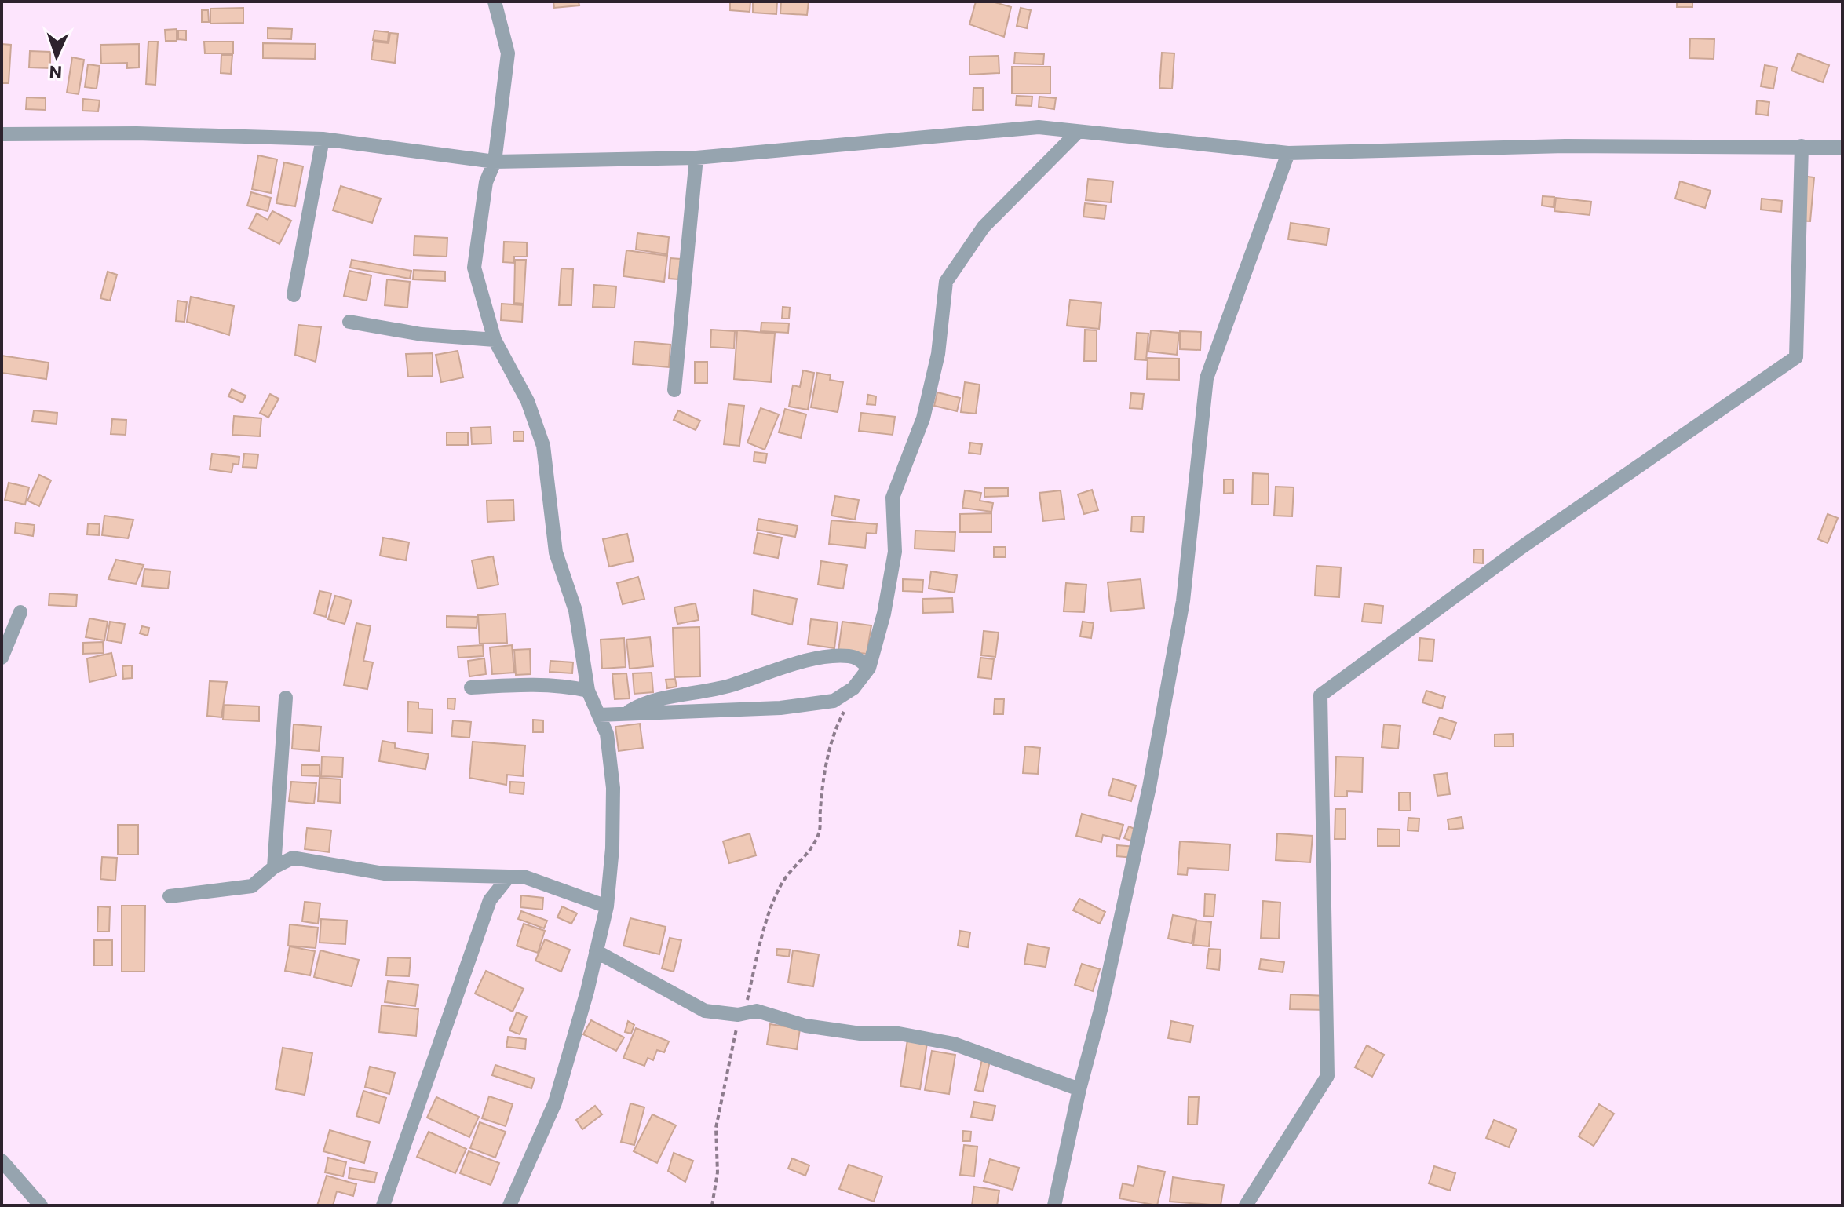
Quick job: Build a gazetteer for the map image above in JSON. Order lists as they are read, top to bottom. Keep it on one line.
{"north":"bottom"}
